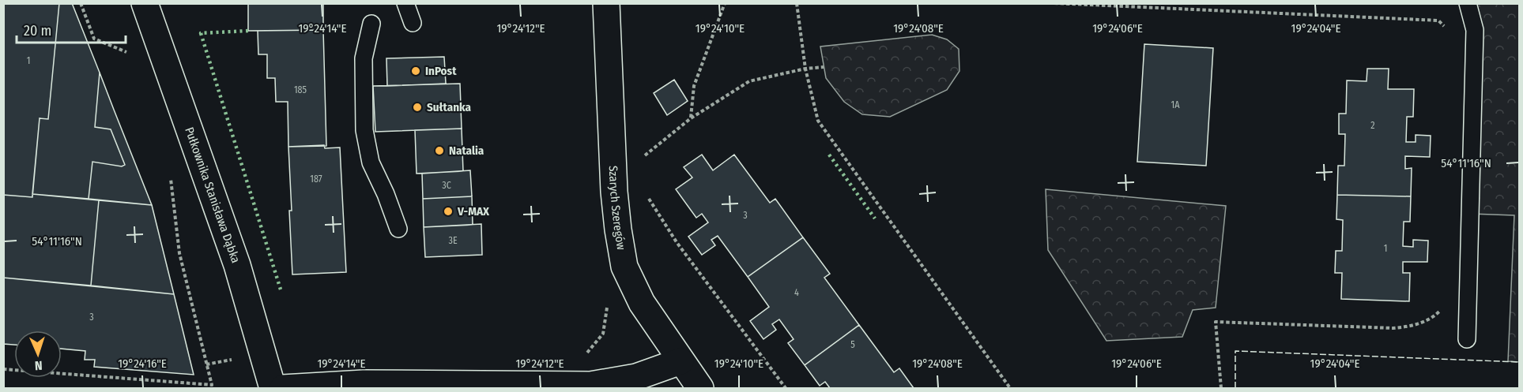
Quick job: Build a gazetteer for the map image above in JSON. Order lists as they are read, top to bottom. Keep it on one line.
{"streets":{"street":["Pułkownika Stanisława Dąbka","Szarych Szeregów"]},"places":["InPost","Sułtanka","Natalia","V-MAX"],"house_numbers":["1","185","1A","2","187","3C","3","3E","1","4","3","5"],"scale_bar":"20 m","north":"bottom","coordinates":["19°24'14\"E","19°24'12\"E","19°24'10\"E","19°24'08\"E","19°24'06\"E","19°24'04\"E","54°11'16\"N","19°24'16\"E"]}
